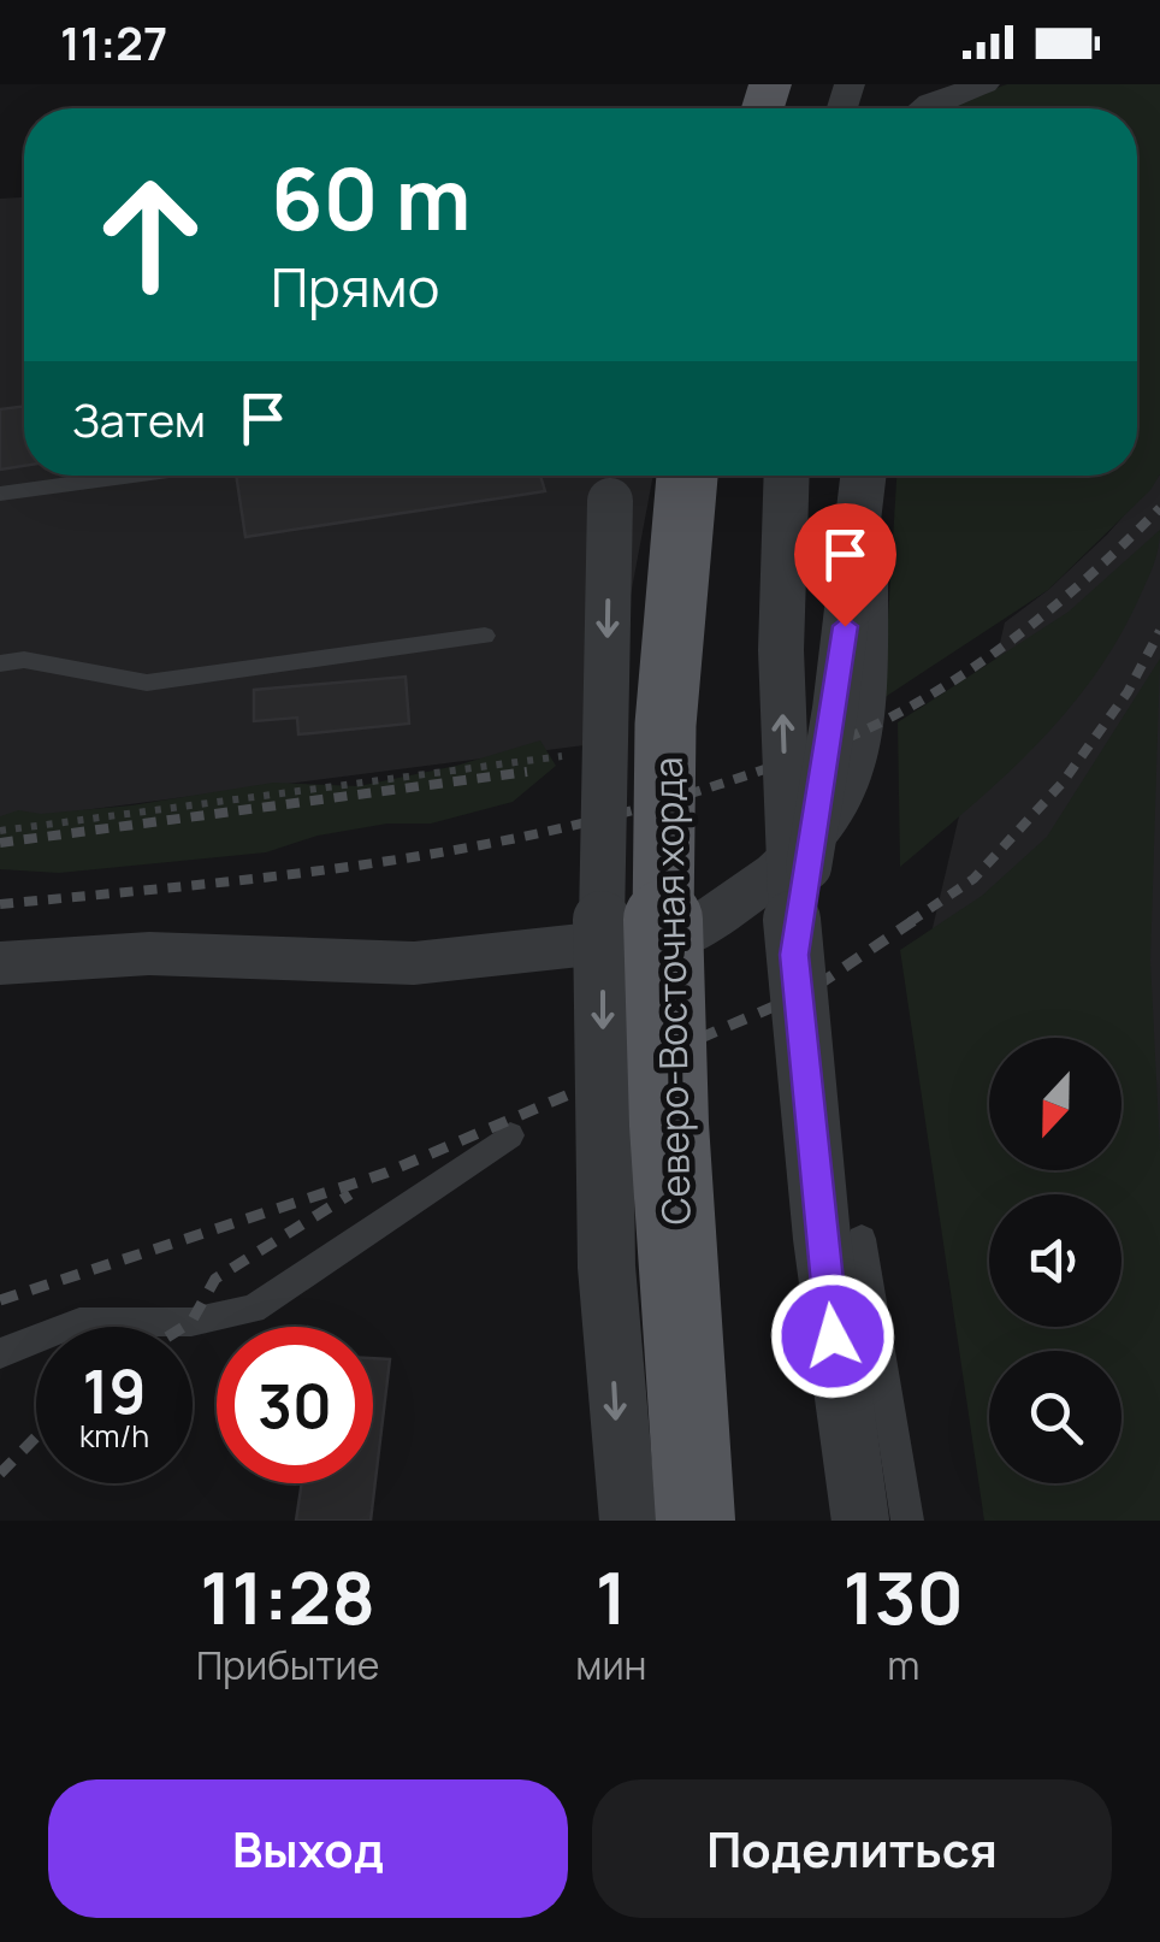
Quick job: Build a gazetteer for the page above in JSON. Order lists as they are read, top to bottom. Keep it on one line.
{"streets":{"main road":["Северо-Восточная хорда"]},"north":"bottom","page":{"status":"11:27","turn":["60 m","Прямо"],"then":"Затем","speed":"19 km/h","limit":"30","eta":["11:28","Прибытие","1","мин","130","m"],"buttons":["Выход","Поделиться"]}}
